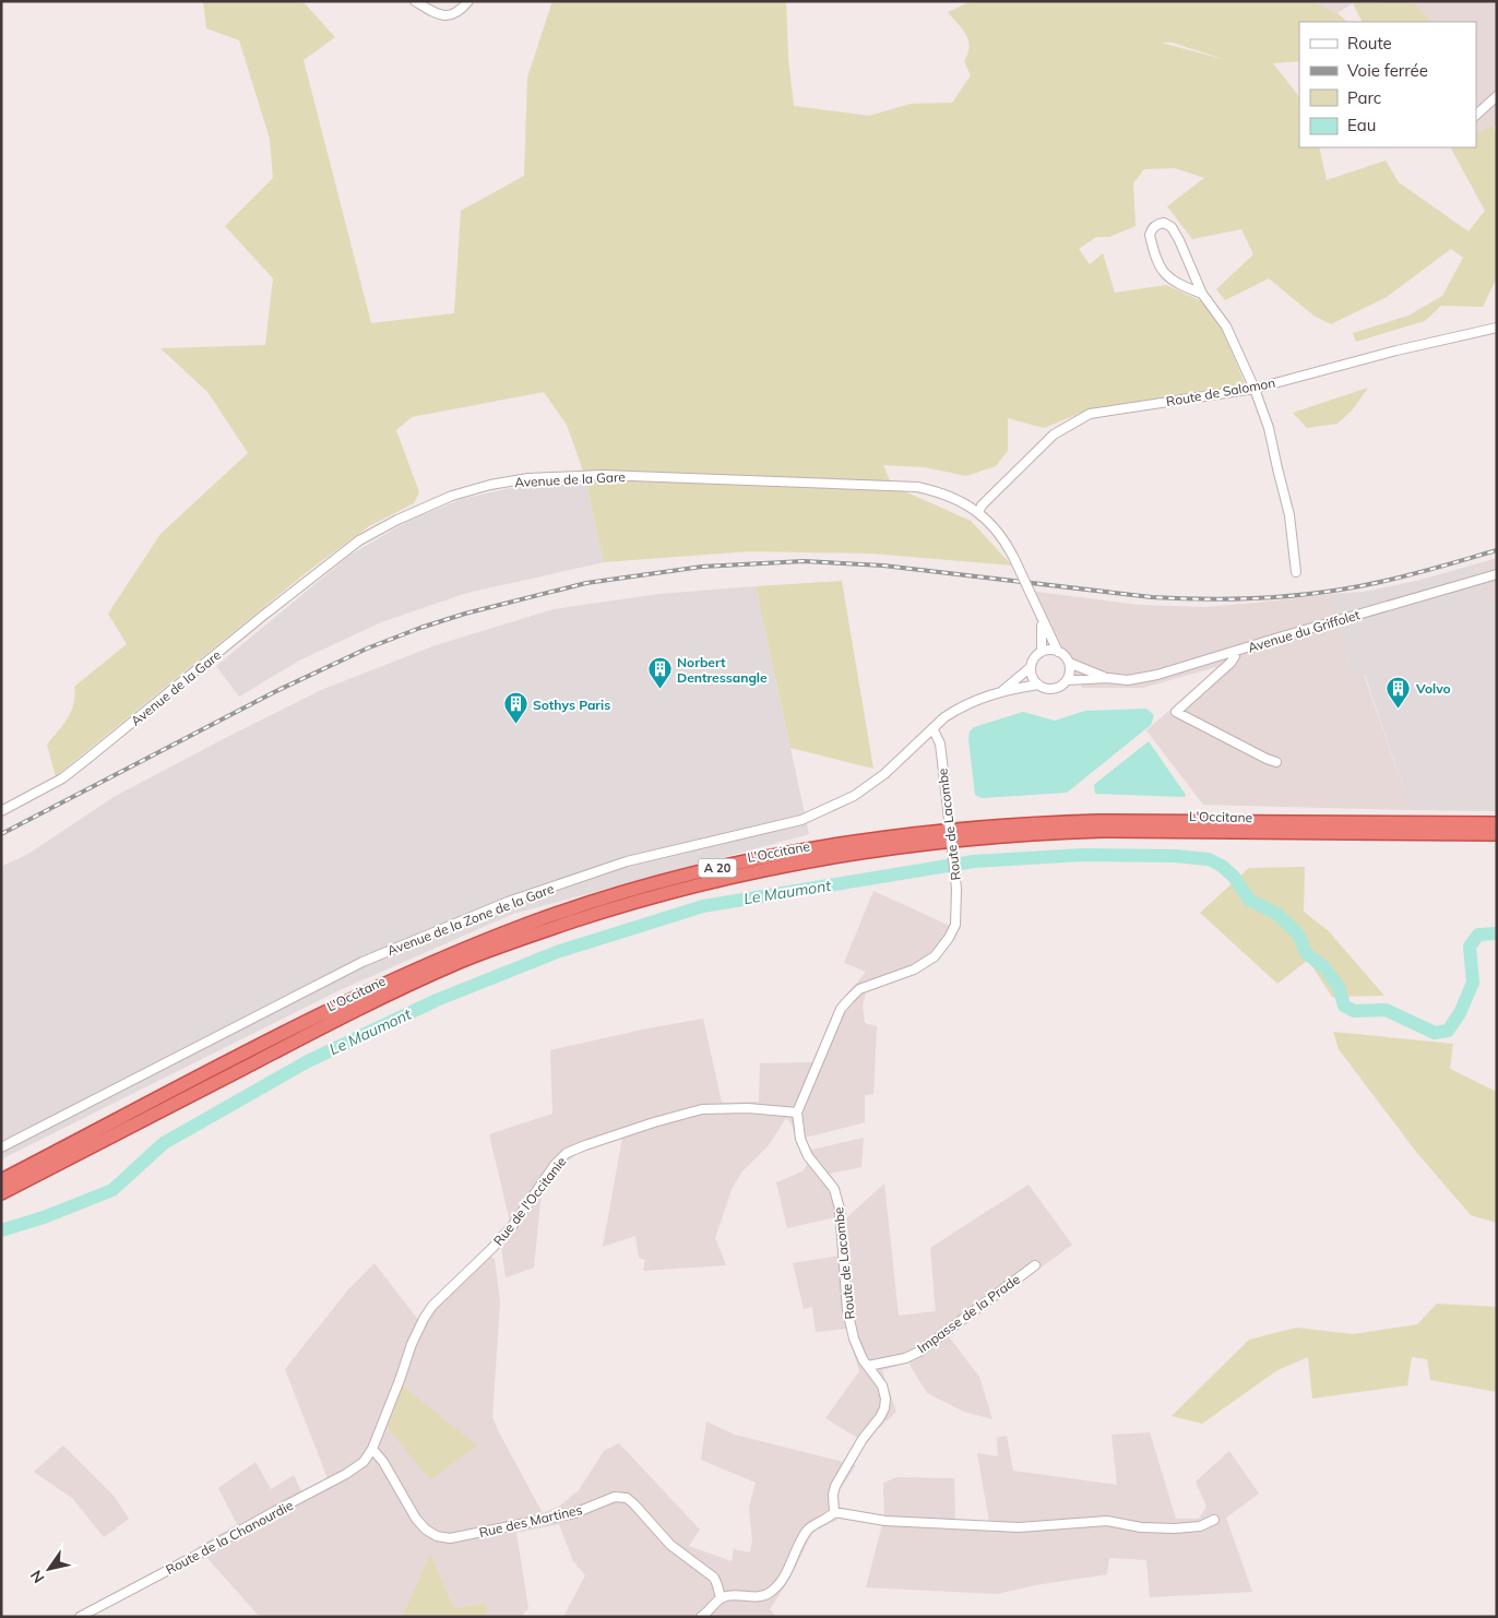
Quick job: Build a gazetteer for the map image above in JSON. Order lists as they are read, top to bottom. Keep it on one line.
{"streets":{"highway":["L'Occitane","A 20"],"street":["Route de Salomon","Avenue de la Gare","Avenue du Griffolet","Route de Lacombe","Avenue de la Zone de la Gare","Rue de l'Occitanie","Impasse de la Prade","Rue des Martines","Route de la Chanourdie"]},"crossings":[["Route de Salomon","Avenue de la Gare"],["Avenue de la Gare","Avenue du Griffolet"],["Avenue de la Gare","Avenue de la Zone de la Gare"],["Avenue du Griffolet","Avenue de la Zone de la Gare"],["Route de Lacombe","Avenue de la Zone de la Gare"],["Route de Lacombe","Rue de l'Occitanie"],["Route de Lacombe","Impasse de la Prade"],["Rue de l'Occitanie","Rue des Martines"],["Rue de l'Occitanie","Route de la Chanourdie"],["Rue des Martines","Route de la Chanourdie"]],"water":["Le Maumont"],"places":{"building":["Norbert Dentressangle","Volvo","Sothys Paris"]},"legend":["Route","Voie ferrée","Parc","Eau"],"north":"bottom left"}
